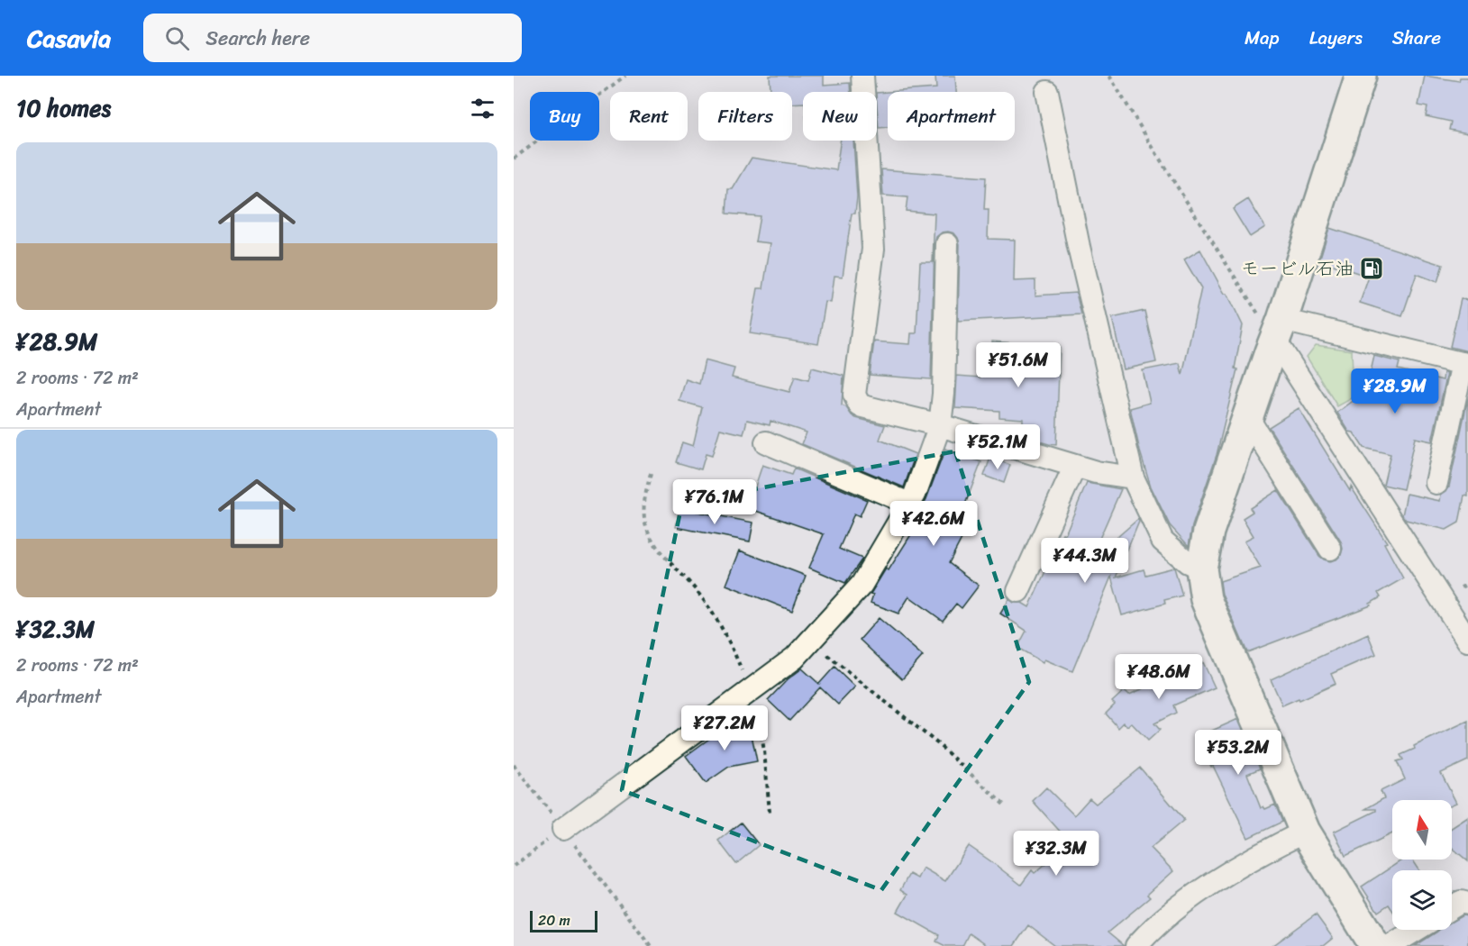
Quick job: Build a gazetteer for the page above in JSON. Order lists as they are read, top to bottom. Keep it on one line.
{"places":{"fuel station":["モービル石油"]},"scale_bar":"20 m","north":"top","page":{"header":"Casavia","search":"Search here","nav":["Map","Layers","Share"],"heading":"10 homes","chip":["Buy","Rent","Filters","New","Apartment"],"list":[{"name":"¥28.9M","note":"2 rooms · 72 m² · Apartment"},{"name":"¥32.3M","note":"2 rooms · 72 m² · Apartment"}],"price":["¥51.6M","¥28.9M","¥52.1M","¥76.1M","¥42.6M","¥44.3M","¥48.6M","¥27.2M","¥53.2M","¥32.3M"],"scale":"20 m"}}
